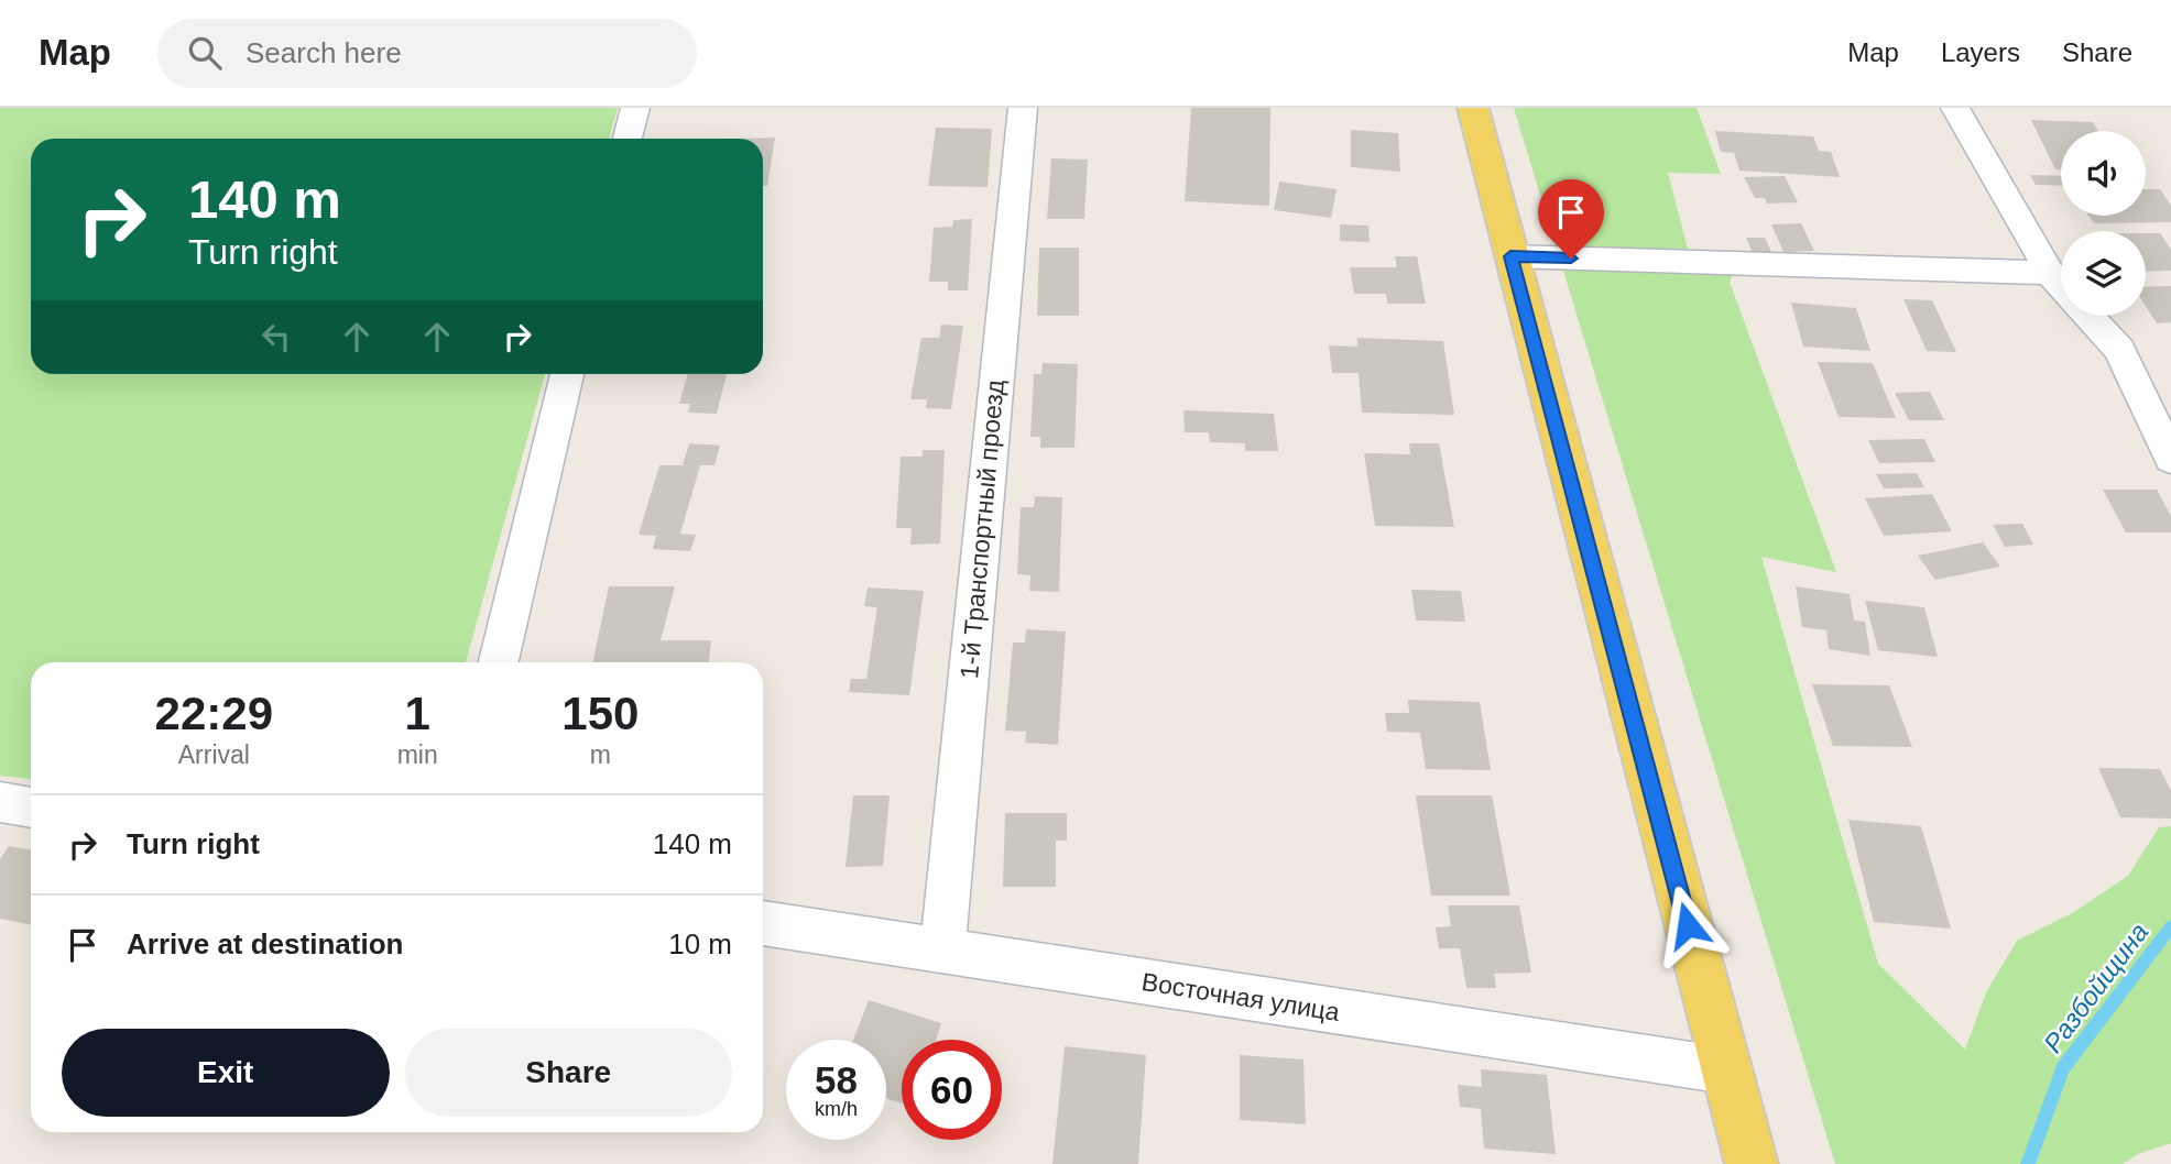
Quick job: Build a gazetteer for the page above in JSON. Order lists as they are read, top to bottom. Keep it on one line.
{"streets":{"street":["1-й Транспортный проезд","Восточная улица"]},"crossings":[["1-й Транспортный проезд","Восточная улица"]],"water":["Разбойщина"],"page":{"header":"Map","search":"Search here","nav":["Map","Layers","Share"],"turn":["140 m","Turn right"],"eta":["22:29","Arrival","1","min","150","m"],"list":[{"name":"Turn right","value":"140 m"},{"name":"Arrive at destination","value":"10 m"}],"buttons":["Exit","Share"],"speed":"58 km/h","limit":"60"}}
